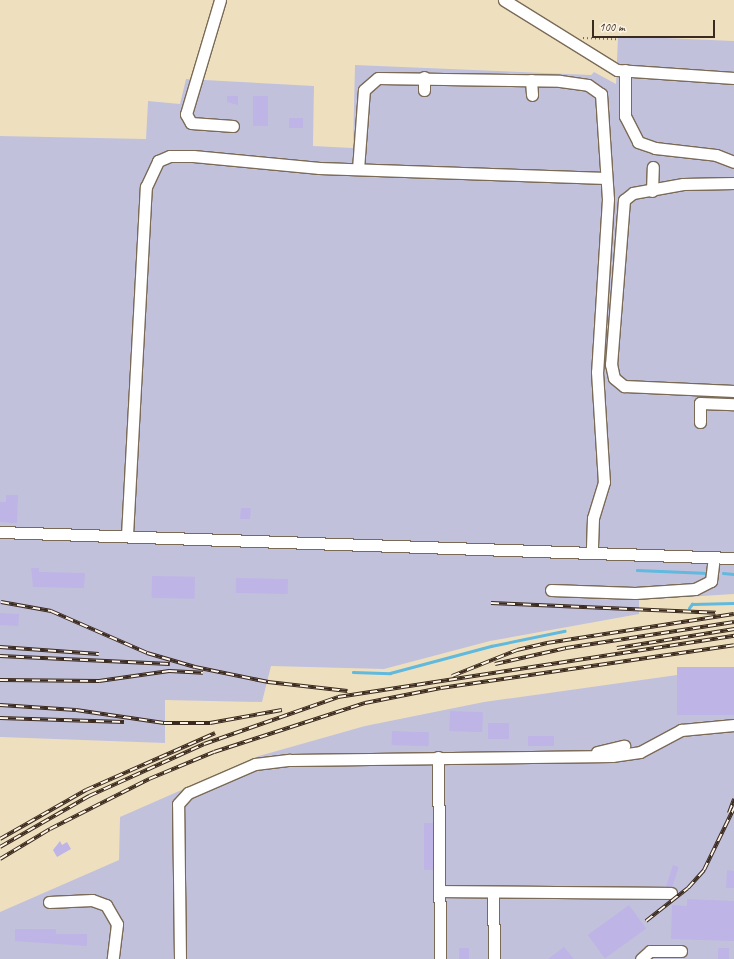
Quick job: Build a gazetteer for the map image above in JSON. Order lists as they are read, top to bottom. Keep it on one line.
{"scale_bar":"100 m"}
